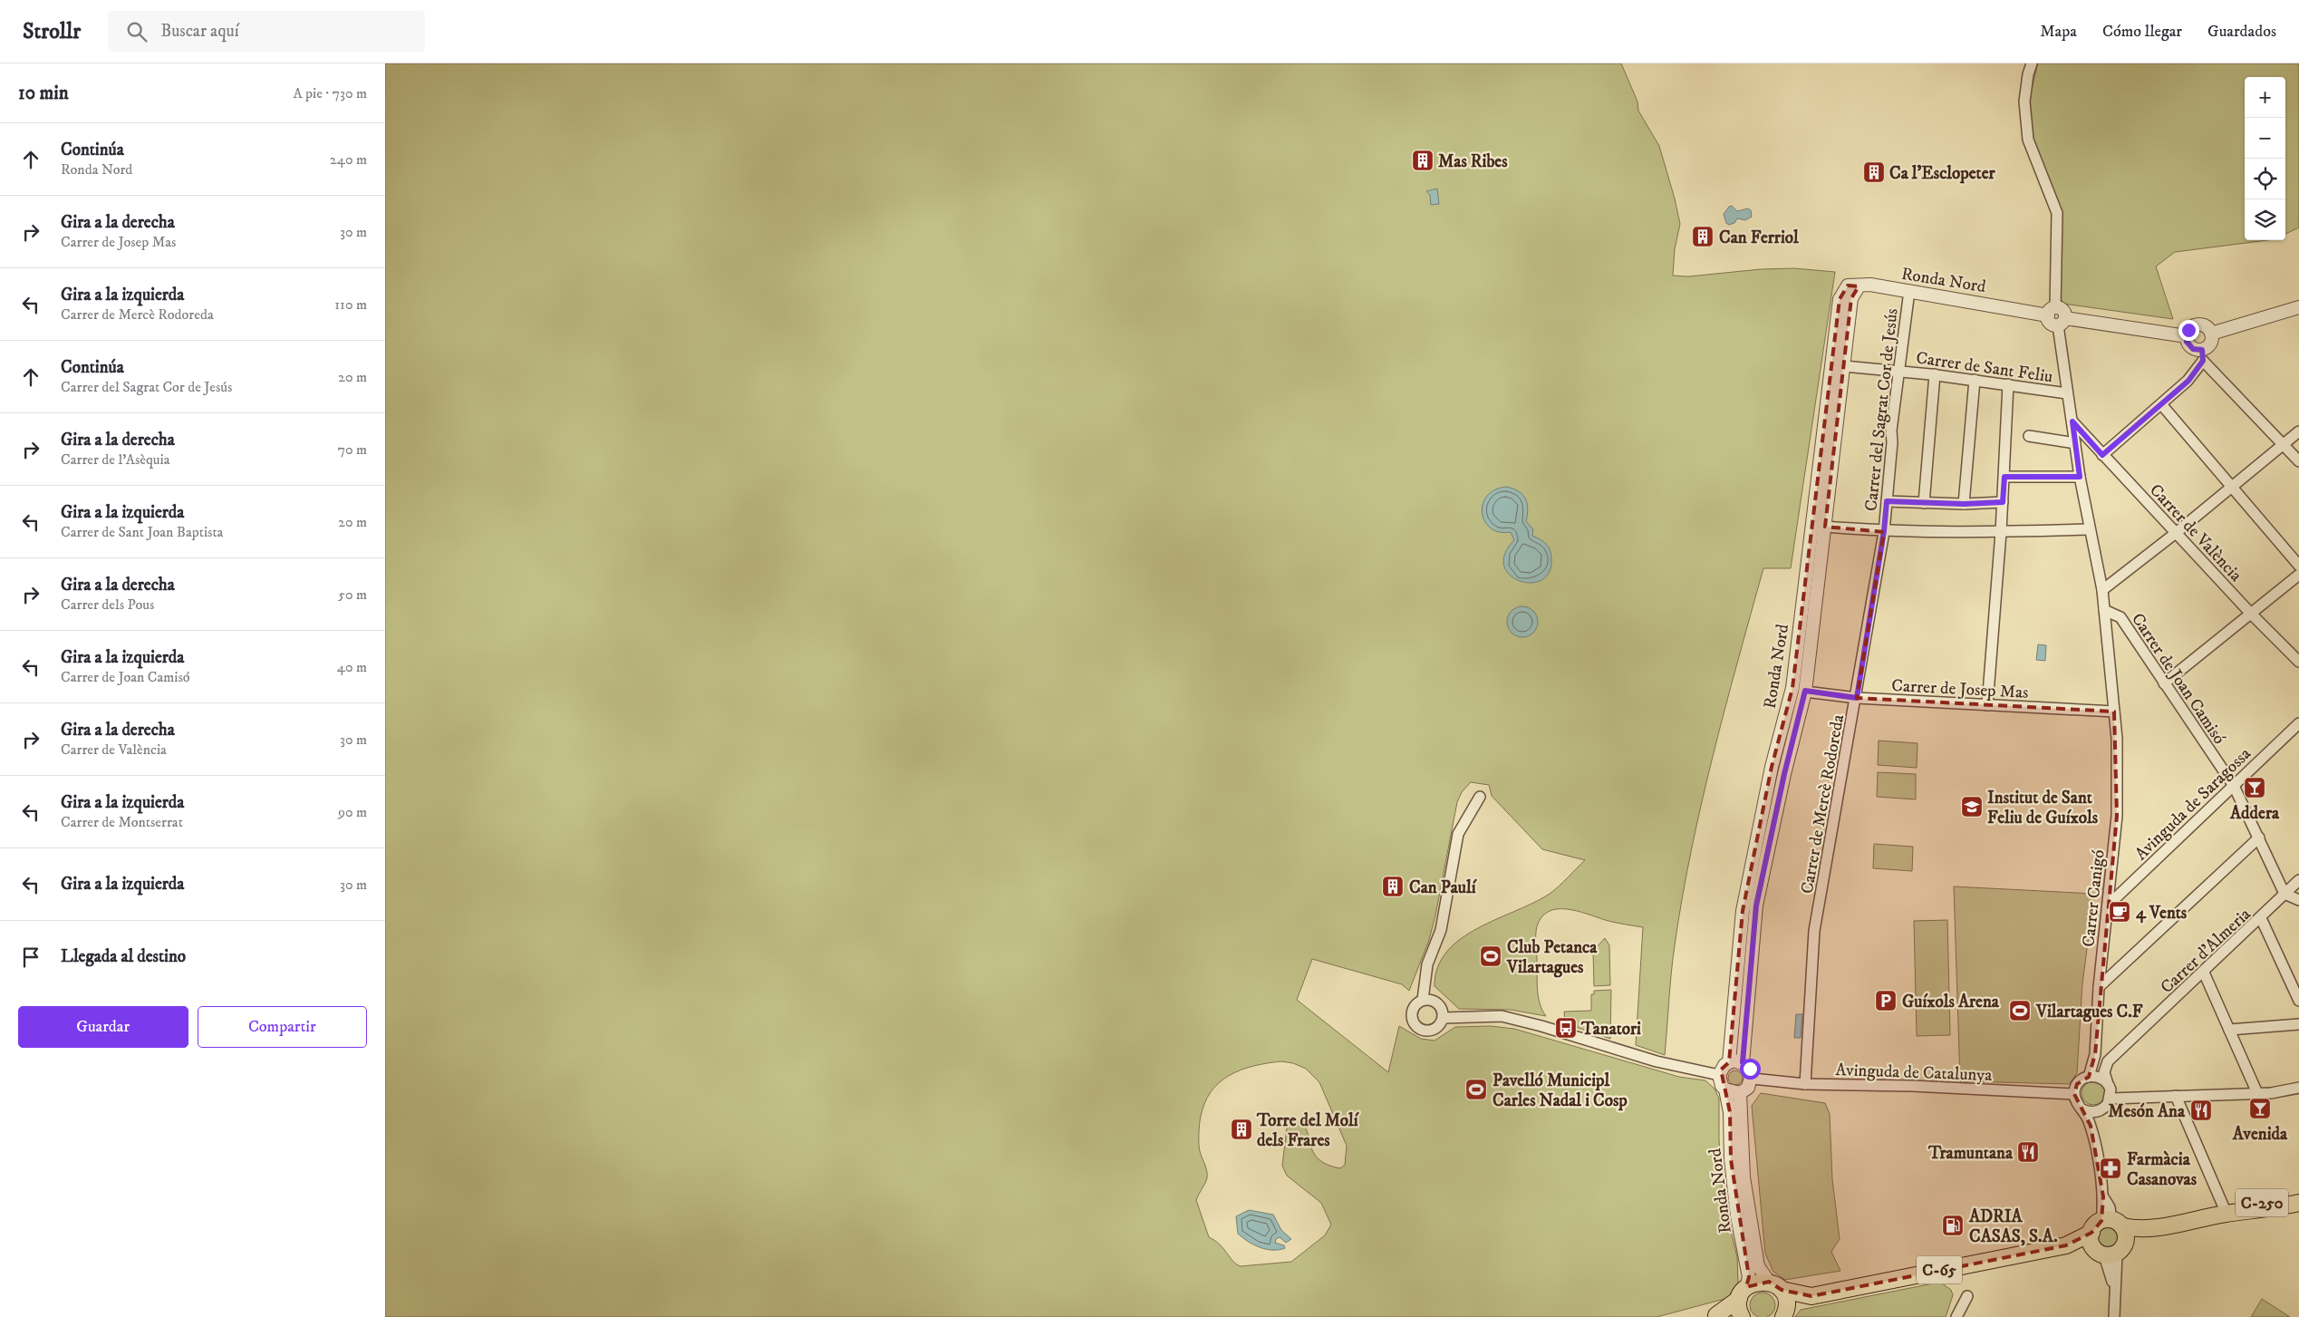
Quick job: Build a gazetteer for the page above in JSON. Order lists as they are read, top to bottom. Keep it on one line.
{"streets":{"main road":["C-250","C-65"],"street":["Ronda Nord","Carrer de Sant Feliu","Carrer del Sagrat Cor de Jesús","Carrer de València","Carrer de Joan Camisó","Carrer de Josep Mas","Avinguda de Saragossa","Carrer de Mercè Rodoreda","Carrer Canigó","Carrer d'Almeria","Avinguda de Catalunya"]},"crossings":[["Ronda Nord","Carrer de Sant Feliu"],["Ronda Nord","Carrer del Sagrat Cor de Jesús"],["Ronda Nord","Carrer de Josep Mas"],["Ronda Nord","Avinguda de Catalunya"],["Ronda Nord","C-65"],["Carrer de Sant Feliu","Carrer del Sagrat Cor de Jesús"],["Carrer del Sagrat Cor de Jesús","Carrer de Mercè Rodoreda"],["Carrer de Joan Camisó","Avinguda de Saragossa"],["Carrer de Joan Camisó","Carrer Canigó"],["Carrer de Joan Camisó","Carrer d'Almeria"],["Carrer de Josep Mas","Carrer de Mercè Rodoreda"],["Carrer de Josep Mas","Carrer Canigó"],["Avinguda de Saragossa","Carrer Canigó"],["Carrer de Mercè Rodoreda","Avinguda de Catalunya"],["Carrer Canigó","Carrer d'Almeria"],["Carrer Canigó","Avinguda de Catalunya"],["Carrer d'Almeria","Avinguda de Catalunya"],["C-250","C-65"]],"places":{"building":["Mas Ribes","Ca l'Esclopeter","Can Ferriol","Can Paulí","Torre del Molí dels Frares"],"bar":["Addera","Avenida"],"school or university":["Institut de Sant Feliu de Guíxols"],"cafe":["4 Vents"],"sports":["Club Petanca Vilartagues","Vilartagues C.F","Pavelló Municipl Carles Nadal i Cosp"],"parking":["Guíxols Arena"],"bus stop":["Tanatori"],"restaurant":["Mesón Ana","Tramuntana"],"pharmacy":["Farmàcia Casanovas"],"fuel station":["ADRIA CASAS, S.A."]},"page":{"header":"Strollr","search":"Buscar aquí","nav":["Mapa","Cómo llegar","Guardados"],"heading":["10 min","A pie · 730 m"],"map_buttons":["+","−"],"list":[["Continúa","Ronda Nord","240 m"],["Gira a la derecha","Carrer de Josep Mas","30 m"],["Gira a la izquierda","Carrer de Mercè Rodoreda","110 m"],["Continúa","Carrer del Sagrat Cor de Jesús","20 m"],["Gira a la derecha","Carrer de l'Asèquia","70 m"],["Gira a la izquierda","Carrer de Sant Joan Baptista","20 m"],["Gira a la derecha","Carrer dels Pous","50 m"],["Gira a la izquierda","Carrer de Joan Camisó","40 m"],["Gira a la derecha","Carrer de València","30 m"],["Gira a la izquierda","Carrer de Montserrat","90 m"],["Gira a la izquierda","30 m"],"Llegada al destino"],"buttons":["Guardar","Compartir"]}}
